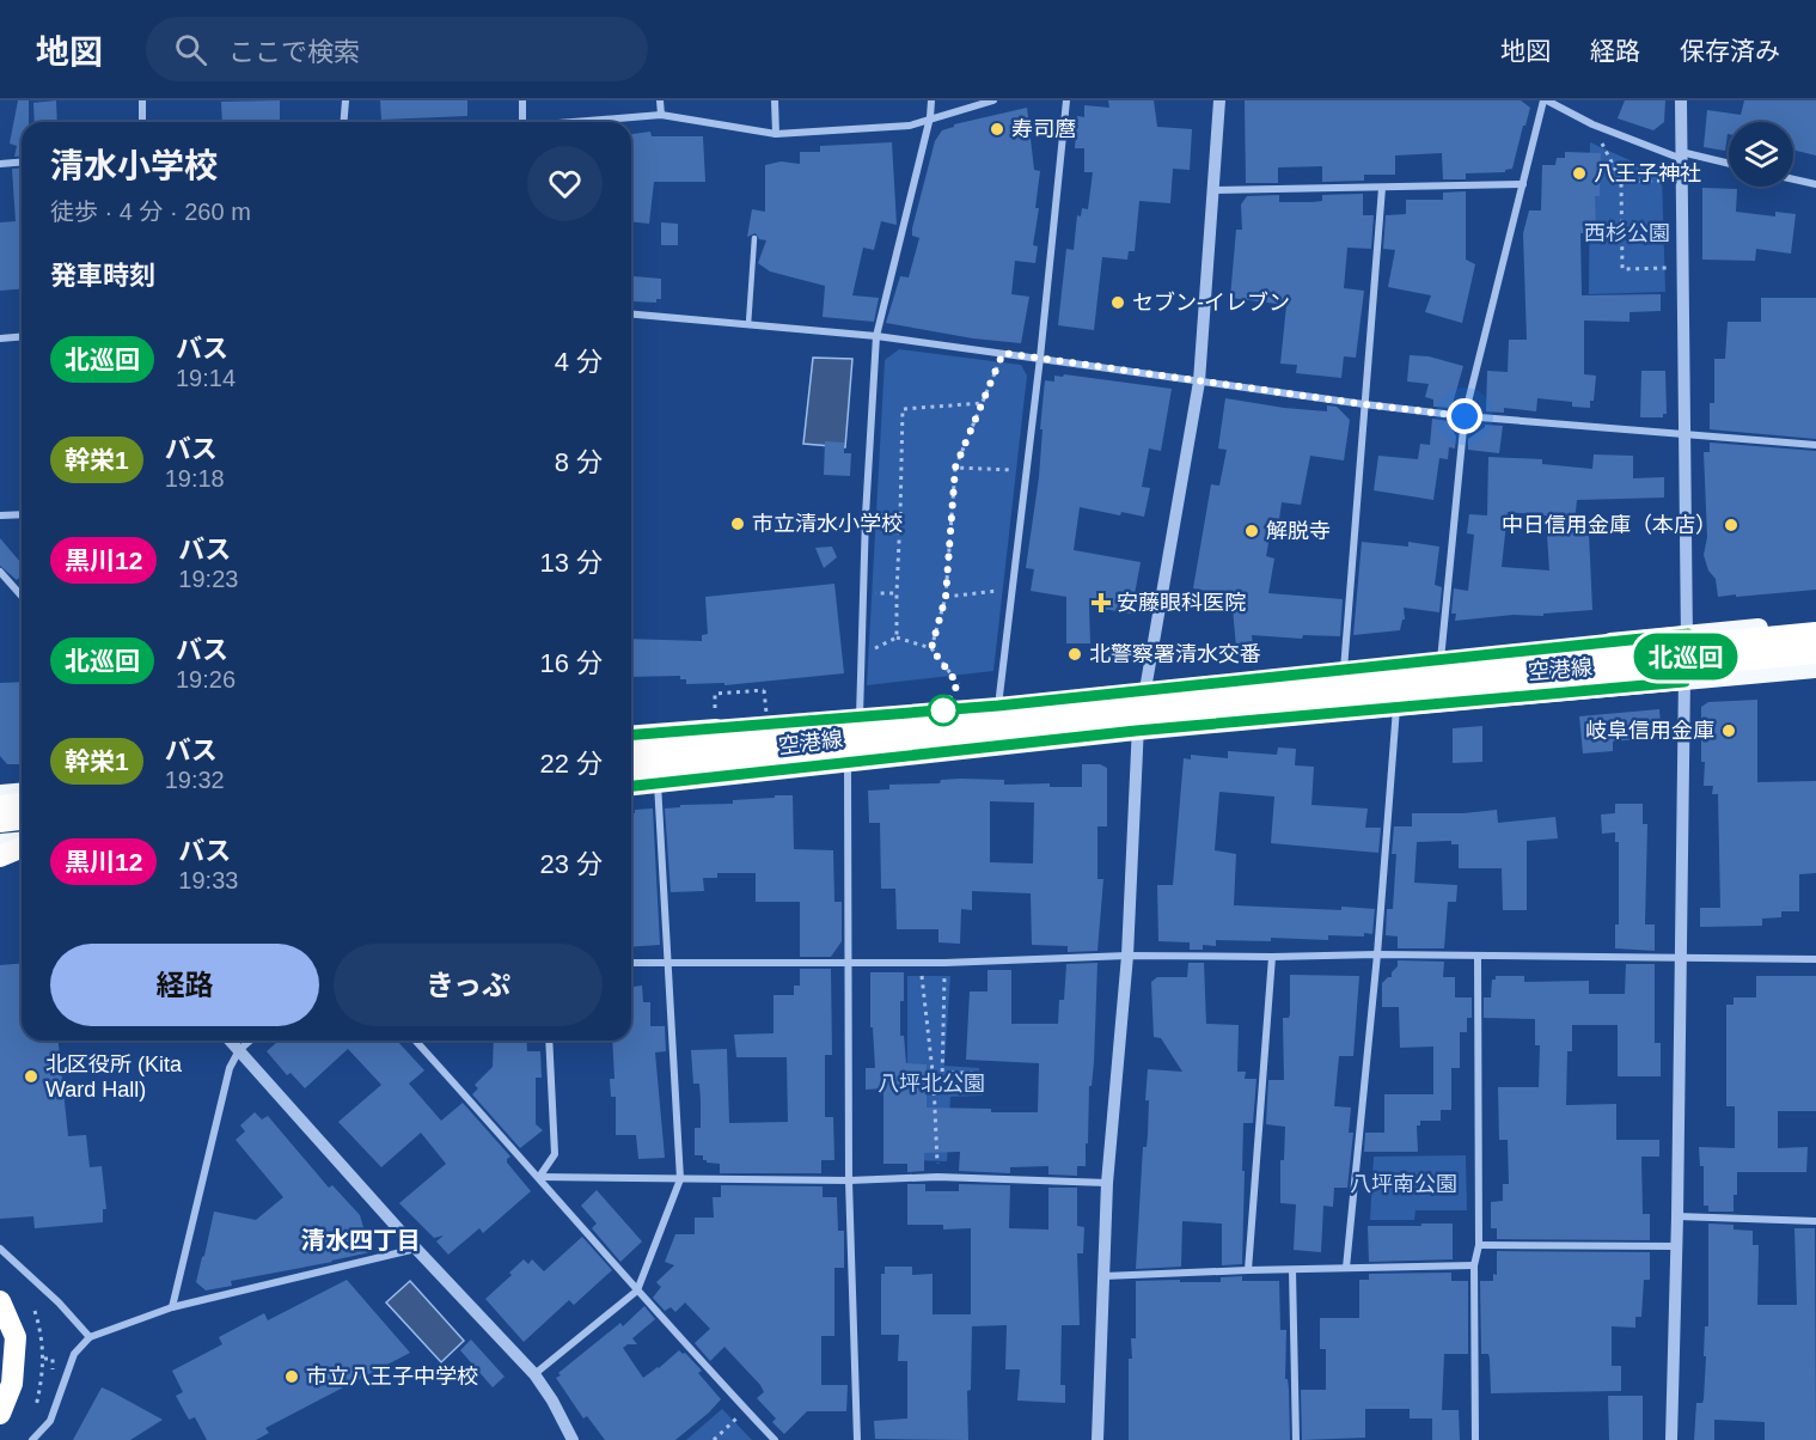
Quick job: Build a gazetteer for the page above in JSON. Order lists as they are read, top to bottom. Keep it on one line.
{"streets":{"highway":["空港線"]},"districts":["清水四丁目"],"parks":["西杉公園","八坪北公園","八坪南公園"],"places":{"other":["寿司麿","八王子神社","セブン-イレブン","市立清水小学校","中日信用金庫（本店）","解脱寺","北警察署清水交番","岐阜信用金庫","北区役所 (Kita Ward Hall)","市立八王子中学校"],"health":["安藤眼科医院"]},"lines":["bus line 北巡回"],"page":{"header":"地図","search":"ここで検索","nav":["地図","経路","保存済み"],"on_map":"北巡回","heading":[["清水小学校","徒歩 · 4 分 · 260 m"],"発車時刻"],"list":[{"mark":"北巡回","name":"バス","note":"19:14","value":"4 分"},{"mark":"幹栄1","name":"バス","note":"19:18","value":"8 分"},{"mark":"黒川12","name":"バス","note":"19:23","value":"13 分"},{"mark":"北巡回","name":"バス","note":"19:26","value":"16 分"},{"mark":"幹栄1","name":"バス","note":"19:32","value":"22 分"},{"mark":"黒川12","name":"バス","note":"19:33","value":"23 分"}],"buttons":["経路","きっぷ"]}}
